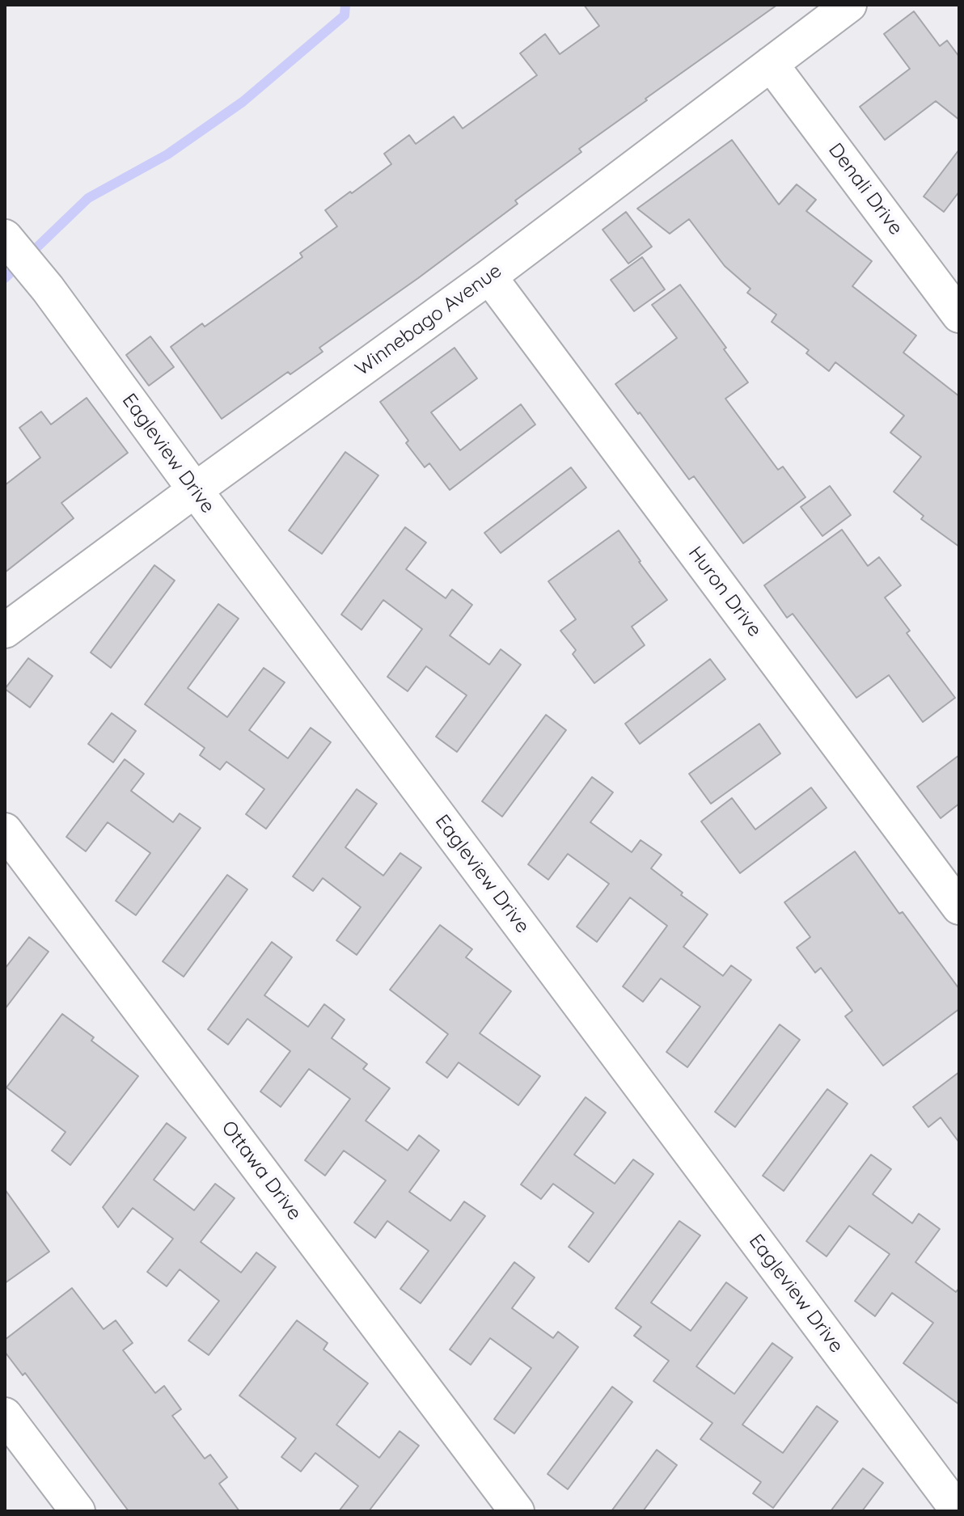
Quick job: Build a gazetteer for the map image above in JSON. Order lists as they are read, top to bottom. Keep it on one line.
{"streets":{"street":["Denali Drive","Winnebago Avenue","Eagleview Drive","Huron Drive","Ottawa Drive"]},"crossings":[["Denali Drive","Winnebago Avenue"],["Winnebago Avenue","Eagleview Drive"],["Winnebago Avenue","Huron Drive"]]}
